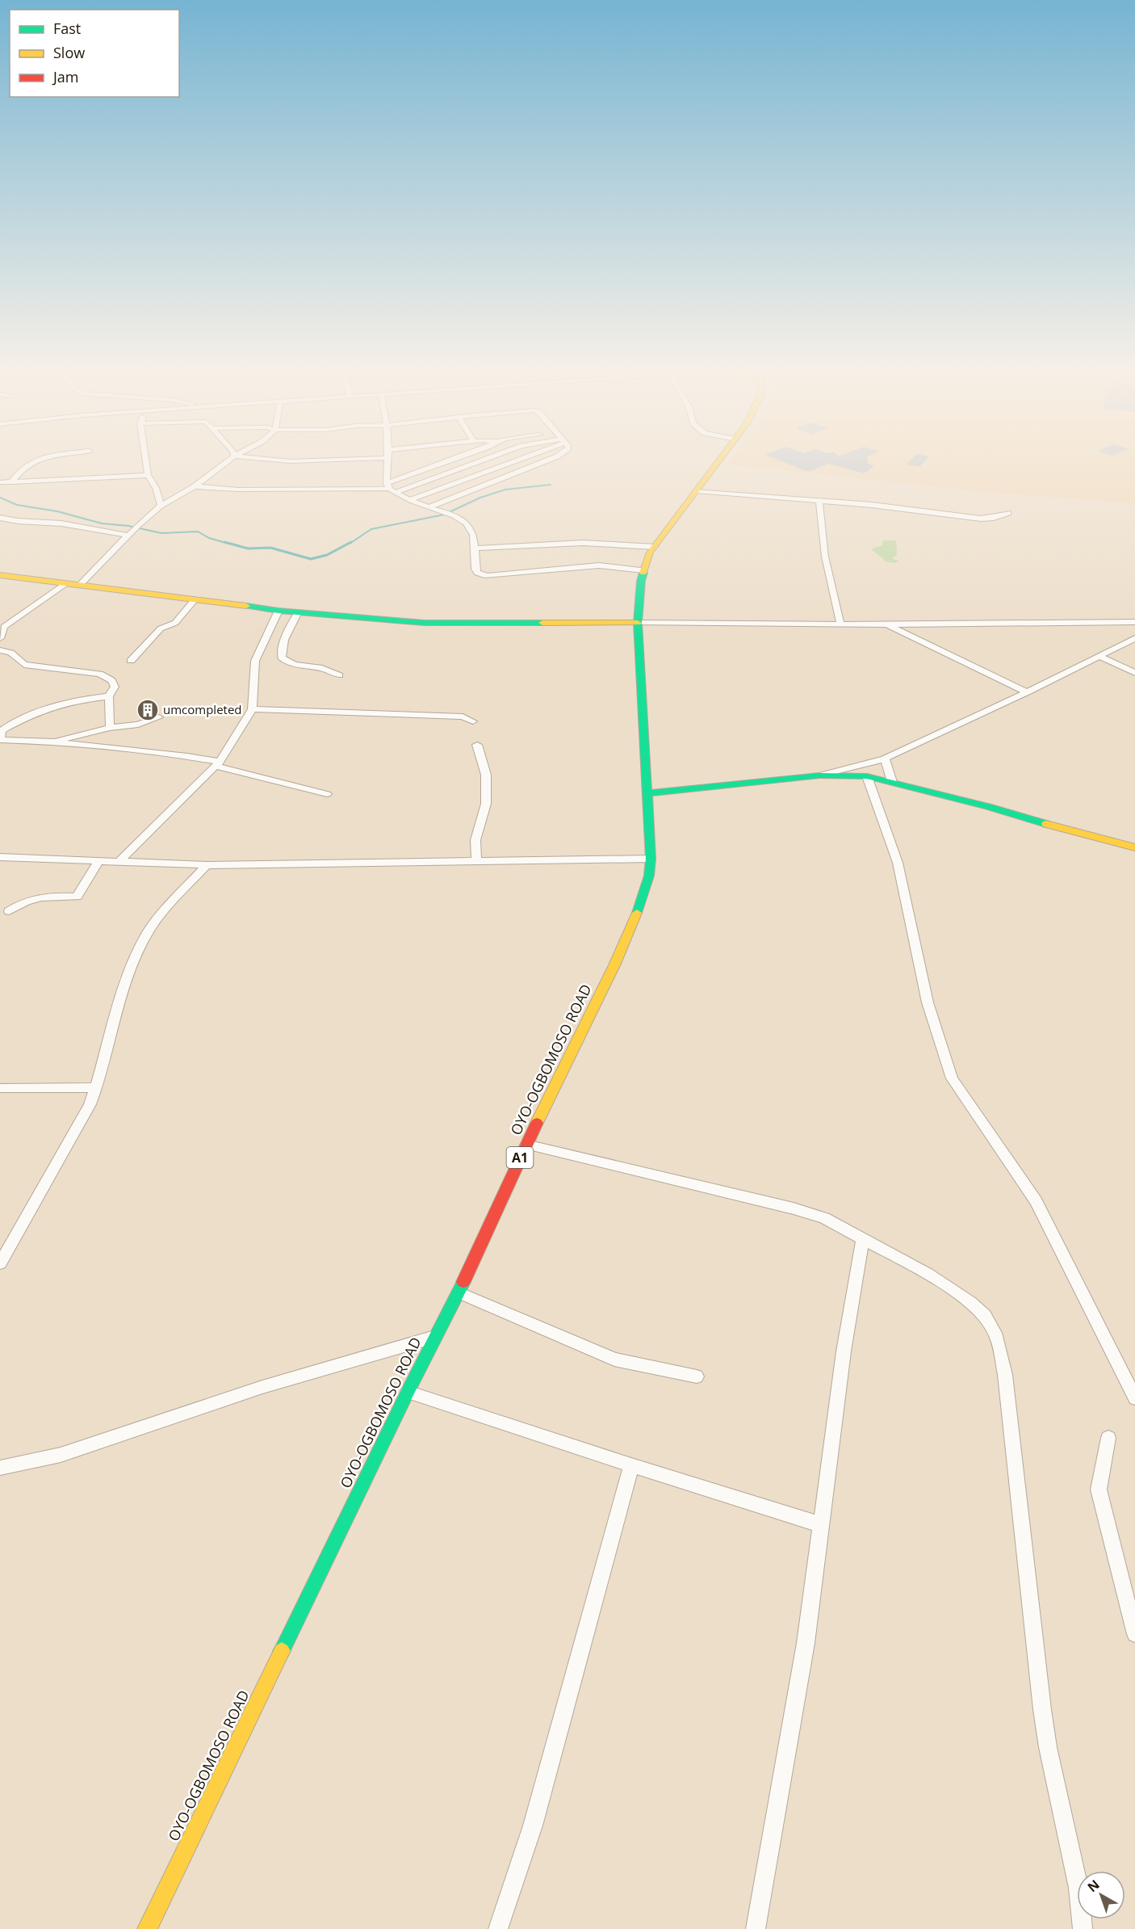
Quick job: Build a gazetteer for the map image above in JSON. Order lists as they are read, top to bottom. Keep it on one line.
{"streets":{"main road":["OYO-OGBOMOSO ROAD","A1"]},"places":{"building":["umcompleted"]},"legend":["Fast","Slow","Jam"],"north":"top left"}
